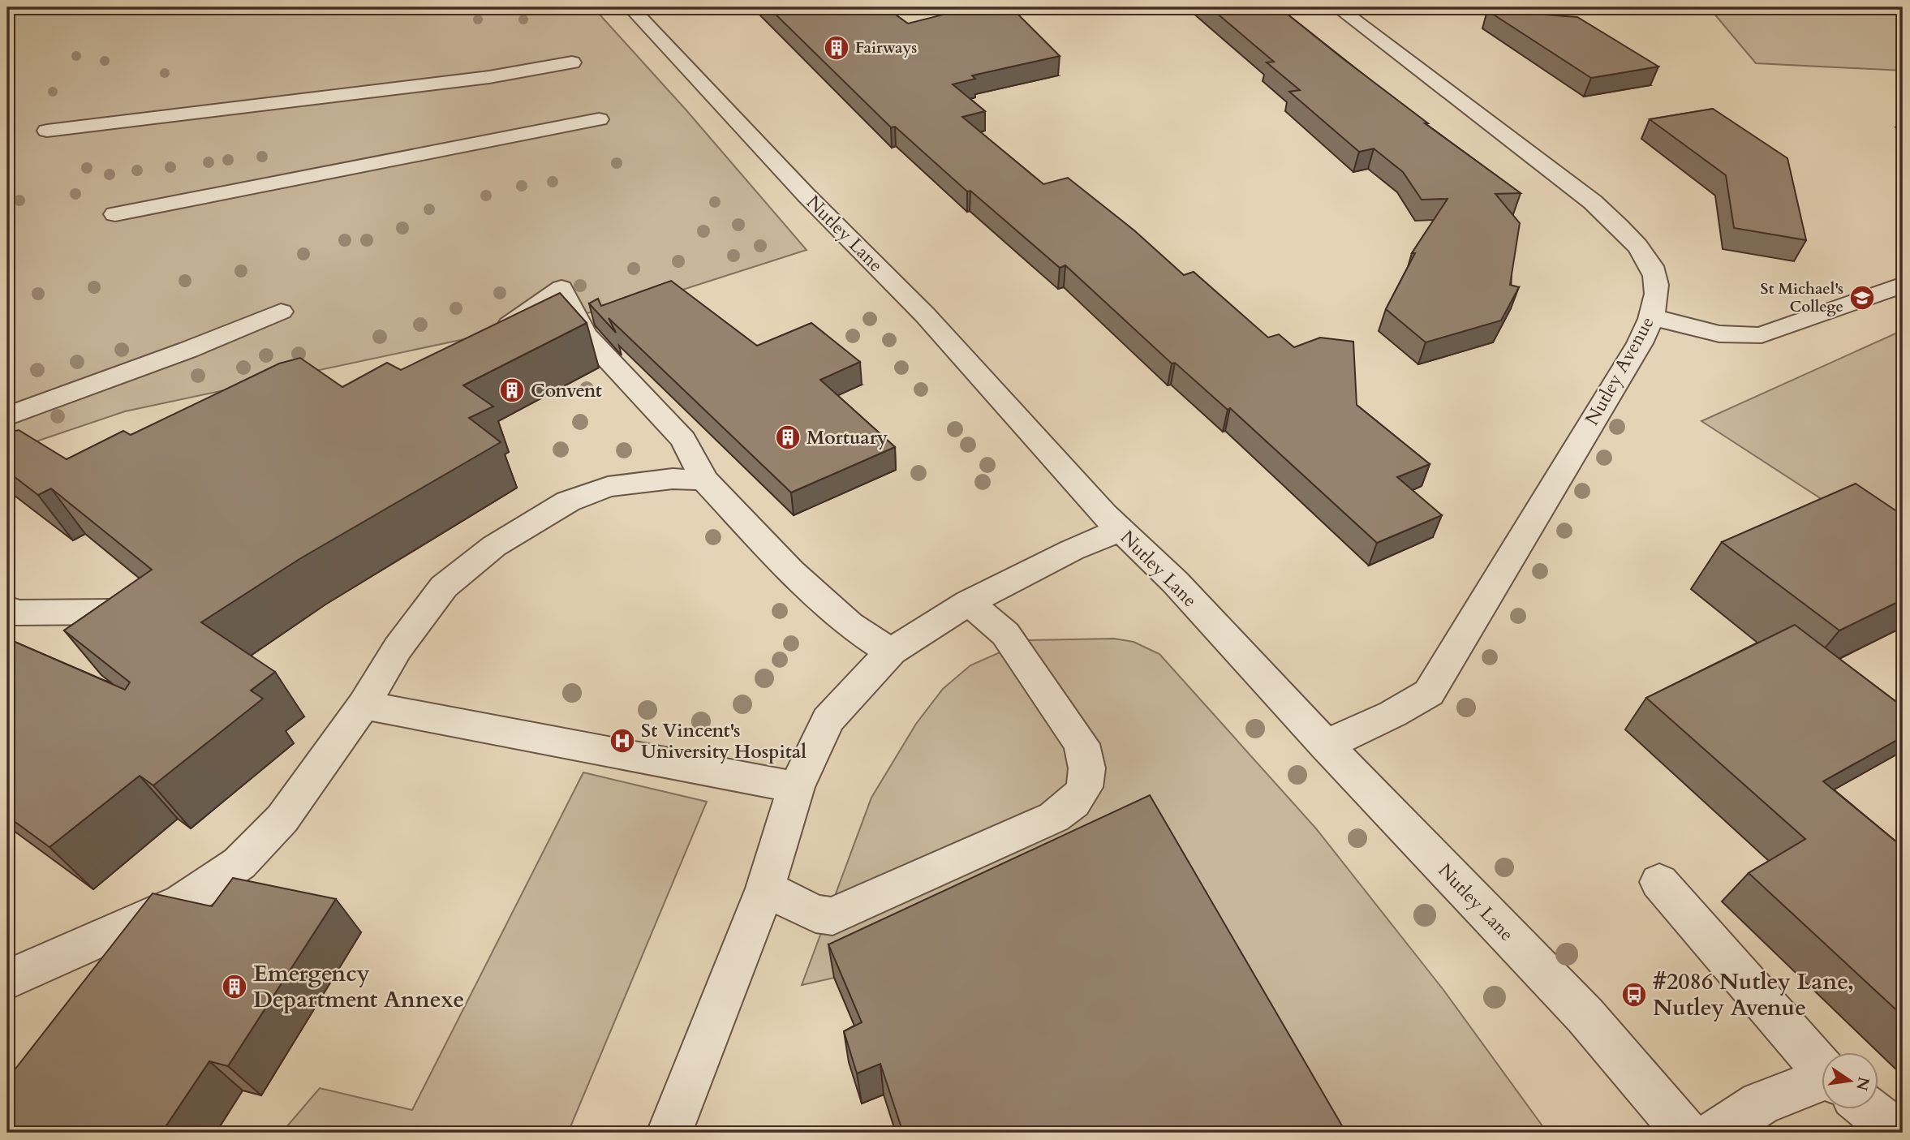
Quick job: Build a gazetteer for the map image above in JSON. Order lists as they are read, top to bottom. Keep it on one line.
{"streets":{"street":["Nutley Lane","Nutley Avenue"]},"crossings":[["Nutley Lane","Nutley Avenue"]],"places":{"building":["Fairways","Convent","Mortuary","Emergency Department Annexe"],"school or university":["St Michael's College"],"hospital":["St Vincent's University Hospital"],"bus stop":["#2086 Nutley Lane, Nutley Avenue"]},"north":"right"}
